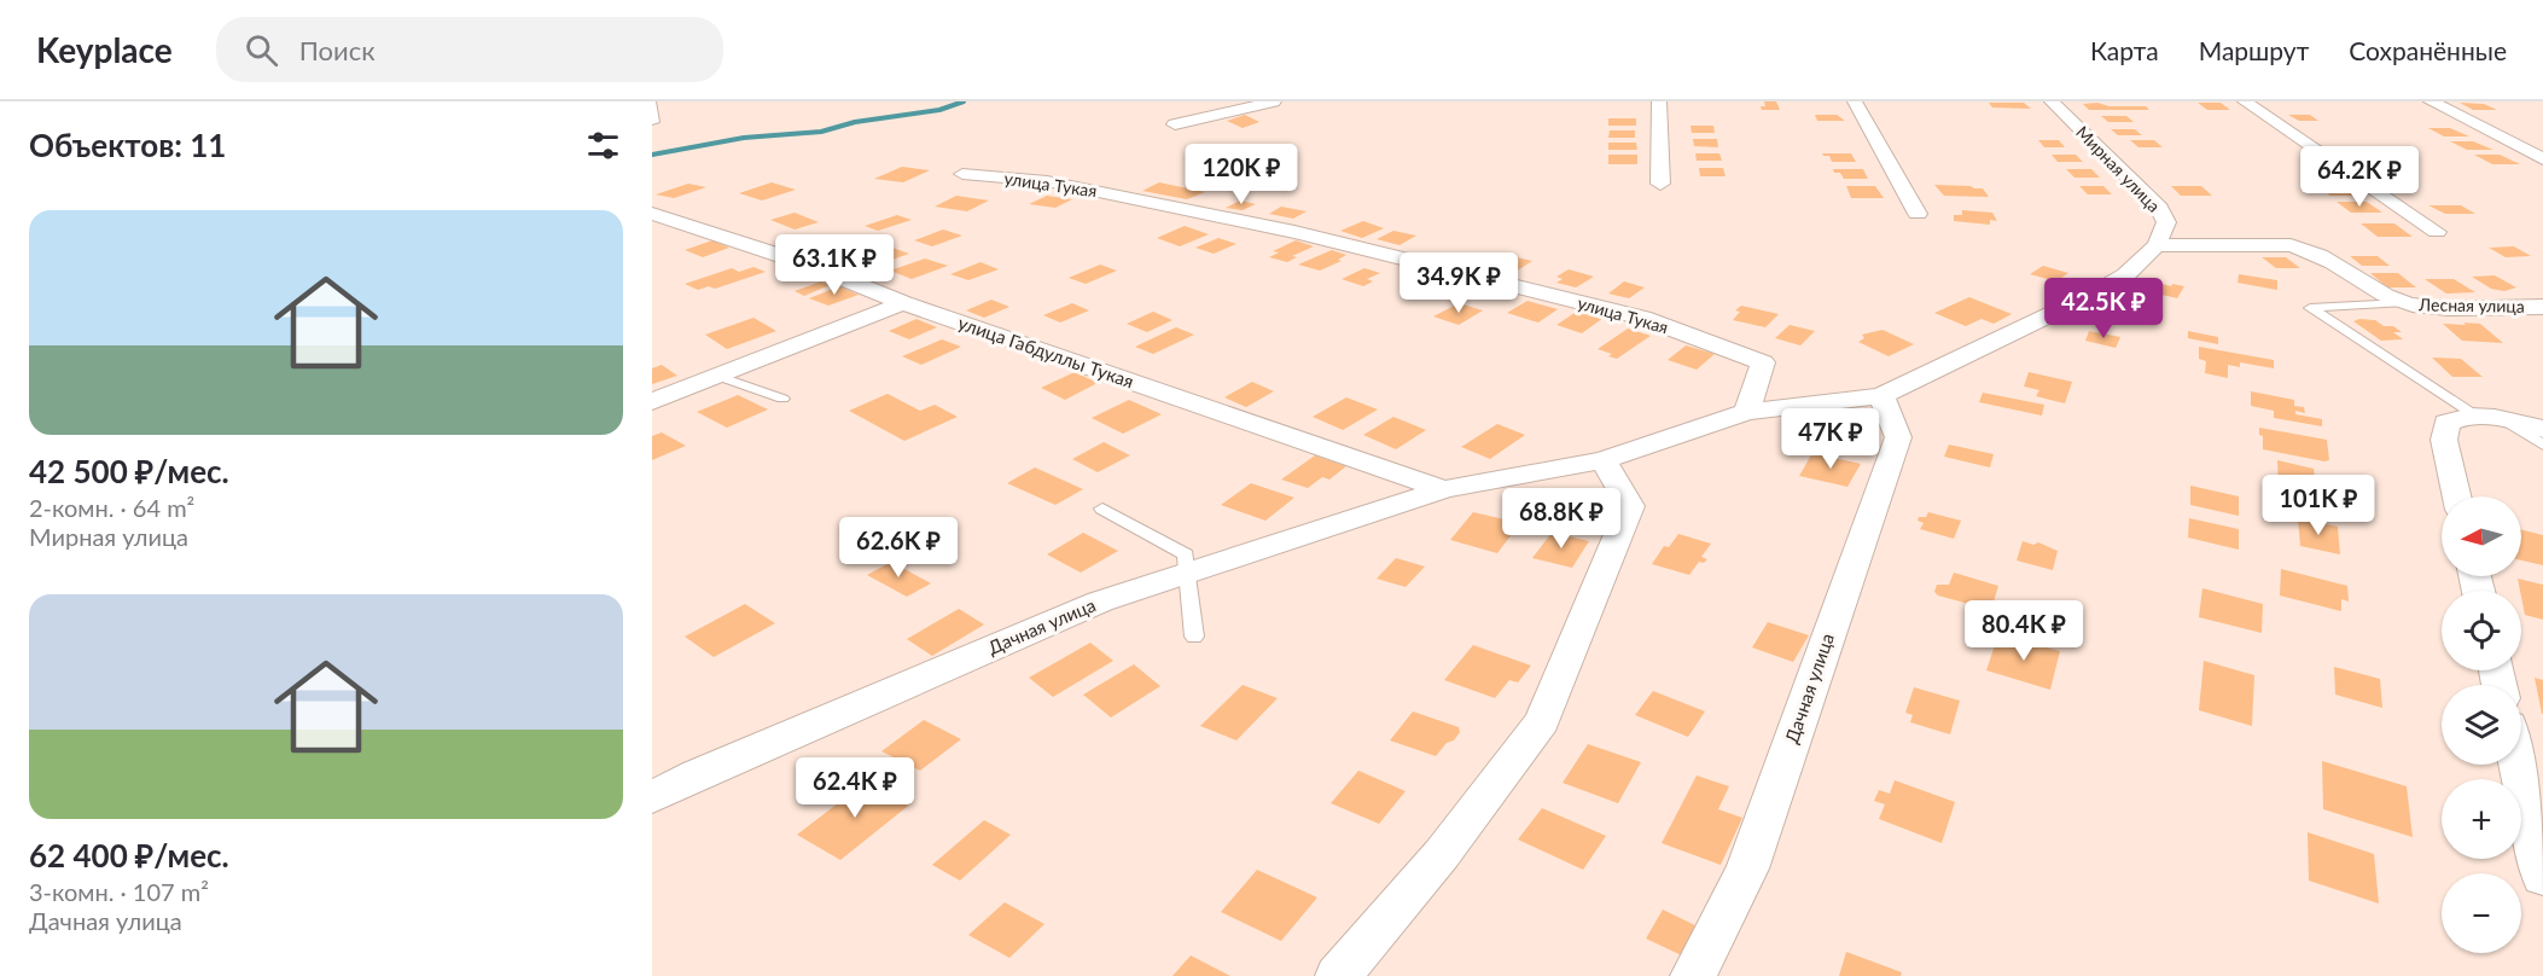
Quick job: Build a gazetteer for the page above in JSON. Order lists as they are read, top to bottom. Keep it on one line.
{"streets":{"street":["Мирная улица","улица Тукая","Лесная улица","улица Габдуллы Тукая","Дачная улица"]},"crossings":[["Мирная улица","Дачная улица"],["улица Тукая","Дачная улица"],["улица Габдуллы Тукая","Дачная улица"]],"north":"left","page":{"header":"Keyplace","search":"Поиск","nav":["Карта","Маршрут","Сохранённые"],"heading":"Объектов: 11","price":["120K ₽","64.2K ₽","63.1K ₽","34.9K ₽","42.5K ₽","47K ₽","101K ₽","68.8K ₽","62.6K ₽","80.4K ₽","62.4K ₽"],"list":[{"name":"42 500 ₽/мес.","note":"2-комн. · 64 m² · Мирная улица"},{"name":"62 400 ₽/мес.","note":"3-комн. · 107 m² · Дачная улица"}],"map_buttons":["+","−"]}}
